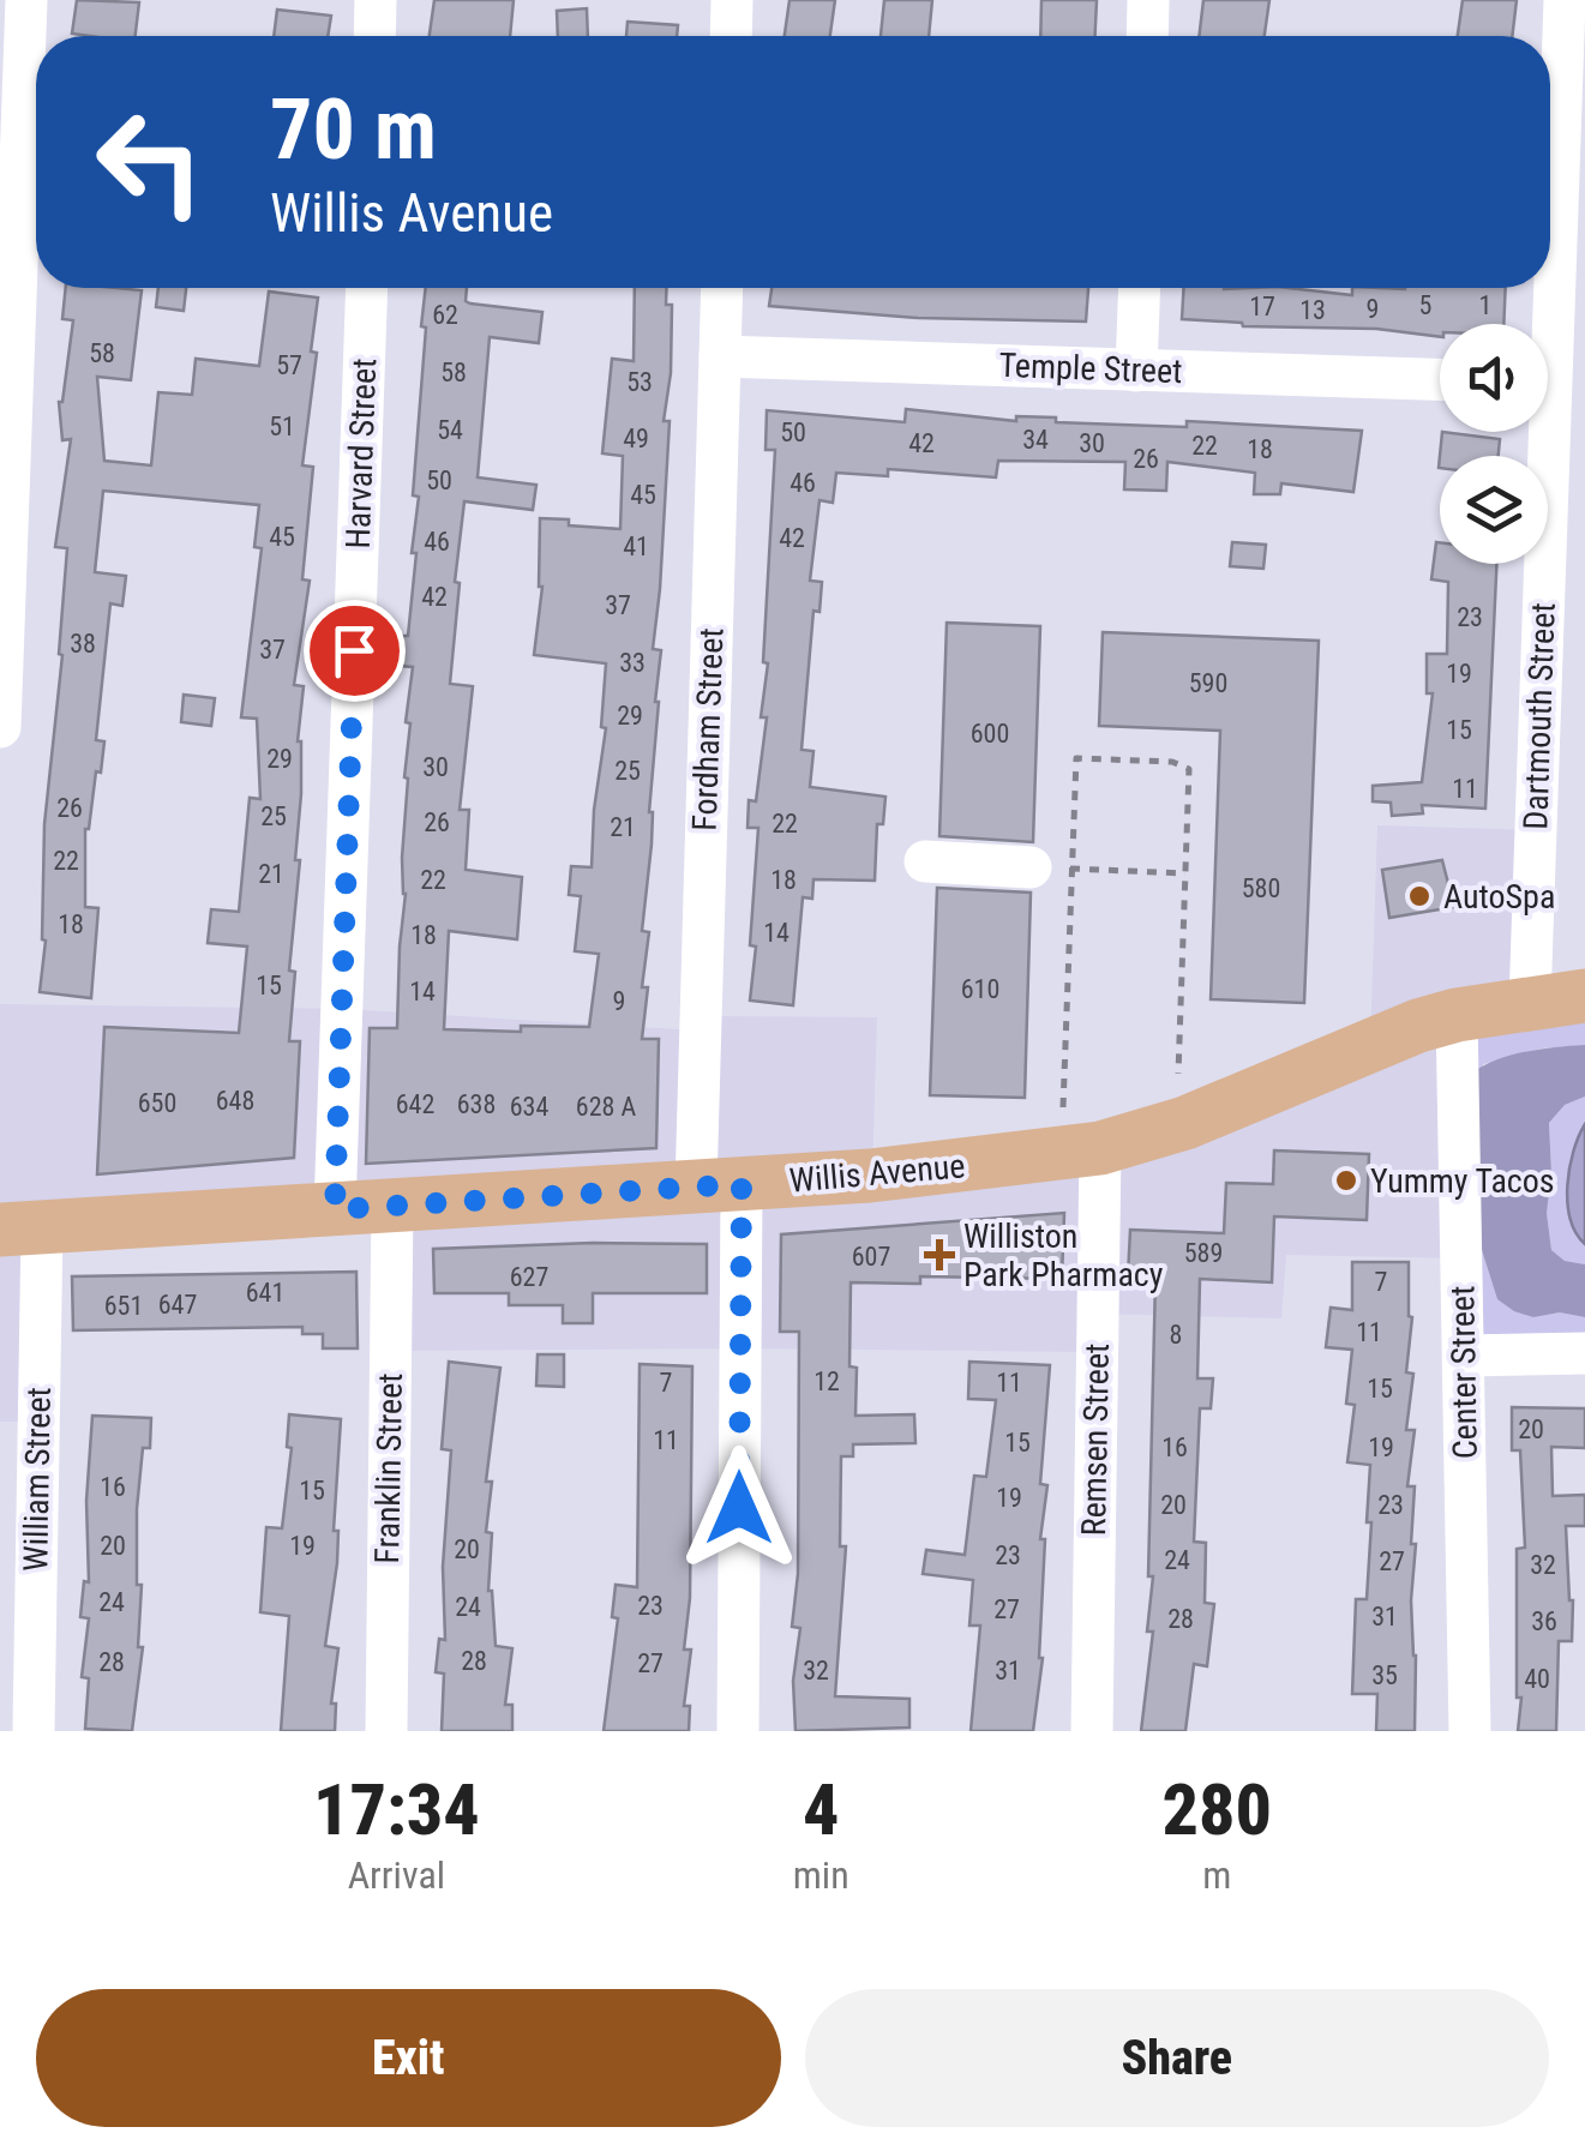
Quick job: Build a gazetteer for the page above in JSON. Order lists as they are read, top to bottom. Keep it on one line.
{"streets":{"main road":["Willis Avenue"],"street":["Temple Street","Harvard Street","Dartmouth Street","Fordham Street","Center Street","Remsen Street","Franklin Street","William Street"]},"crossings":[["Temple Street","Fordham Street"],["Harvard Street","Willis Avenue"],["Dartmouth Street","Willis Avenue"],["Fordham Street","Willis Avenue"],["Willis Avenue","Center Street"],["Willis Avenue","Remsen Street"],["Willis Avenue","Franklin Street"],["Willis Avenue","William Street"]],"places":{"other":["AutoSpa","Yummy Tacos"],"health":["Williston Park Pharmacy"]},"house_numbers":["5","1","17","9","13","62","58","57","58","53","51","54","50","49","34","42","30","22","18","26","50","46","45","45","42","46","41","42","37","23","38","37","33","19","590","29","15","600","29","30","25","11","26","25","26","22","21","22","21","22","18","580","18","14","18","15","610","14","9","648","650","642","638","634","628 A","589","607","627","7","641","647","651","11","8","12","7","11","15","20","11","15","16","19","16","15","19","20","23","20","19","20","23","24","27","32","24","23","24","27","31","28","36","28","28","27","32","31","35","40"],"page":{"turn":["70 m","Willis Avenue"],"eta":["17:34","Arrival","4","min","280","m"],"buttons":["Exit","Share"]}}
